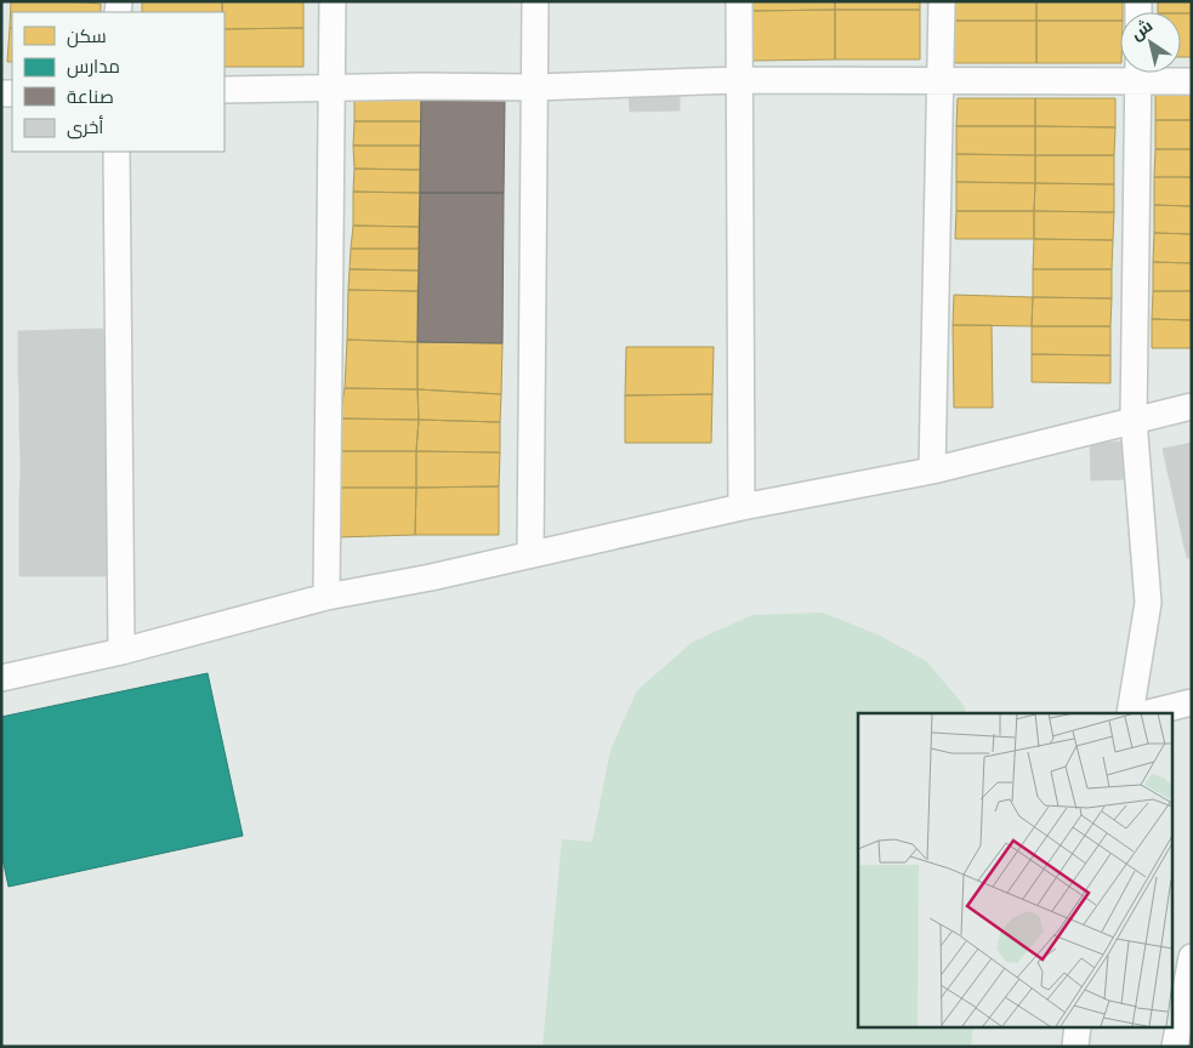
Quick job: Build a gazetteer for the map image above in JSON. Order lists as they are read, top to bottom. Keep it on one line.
{"legend":["سكن","مدارس","صناعة","أخرى"],"north":"top left"}
